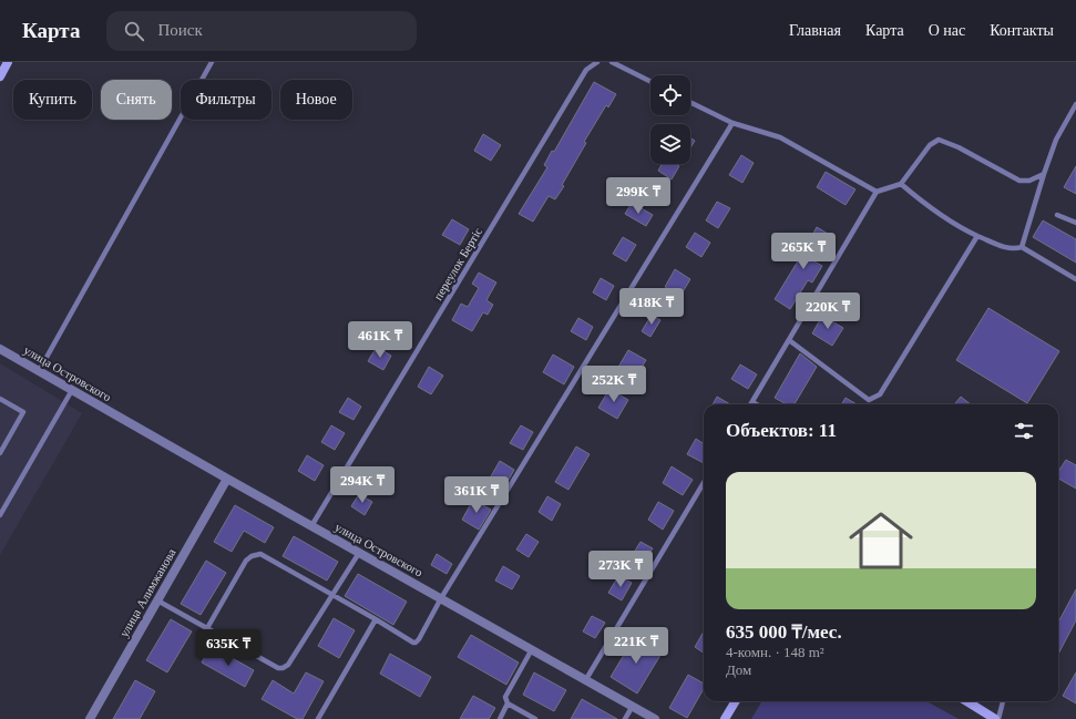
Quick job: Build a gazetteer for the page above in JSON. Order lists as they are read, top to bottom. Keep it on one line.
{"streets":{"street":["улица Островского","улица Алимжанова"],"lane":["переулок Бертіс"]},"crossings":[["переулок Бертіс","улица Островского"],["улица Островского","улица Алимжанова"]],"page":{"header":"Карта","search":"Поиск","nav":["Главная","Карта","О нас","Контакты"],"chip":["Купить","Снять","Фильтры","Новое"],"price":["299K ₸","265K ₸","418K ₸","220K ₸","461K ₸","252K ₸","294K ₸","361K ₸","273K ₸","221K ₸","635K ₸"],"heading":"Объектов: 11","list":[{"name":"635 000 ₸/мес.","note":"4-комн. · 148 m² · Дом"}]}}
